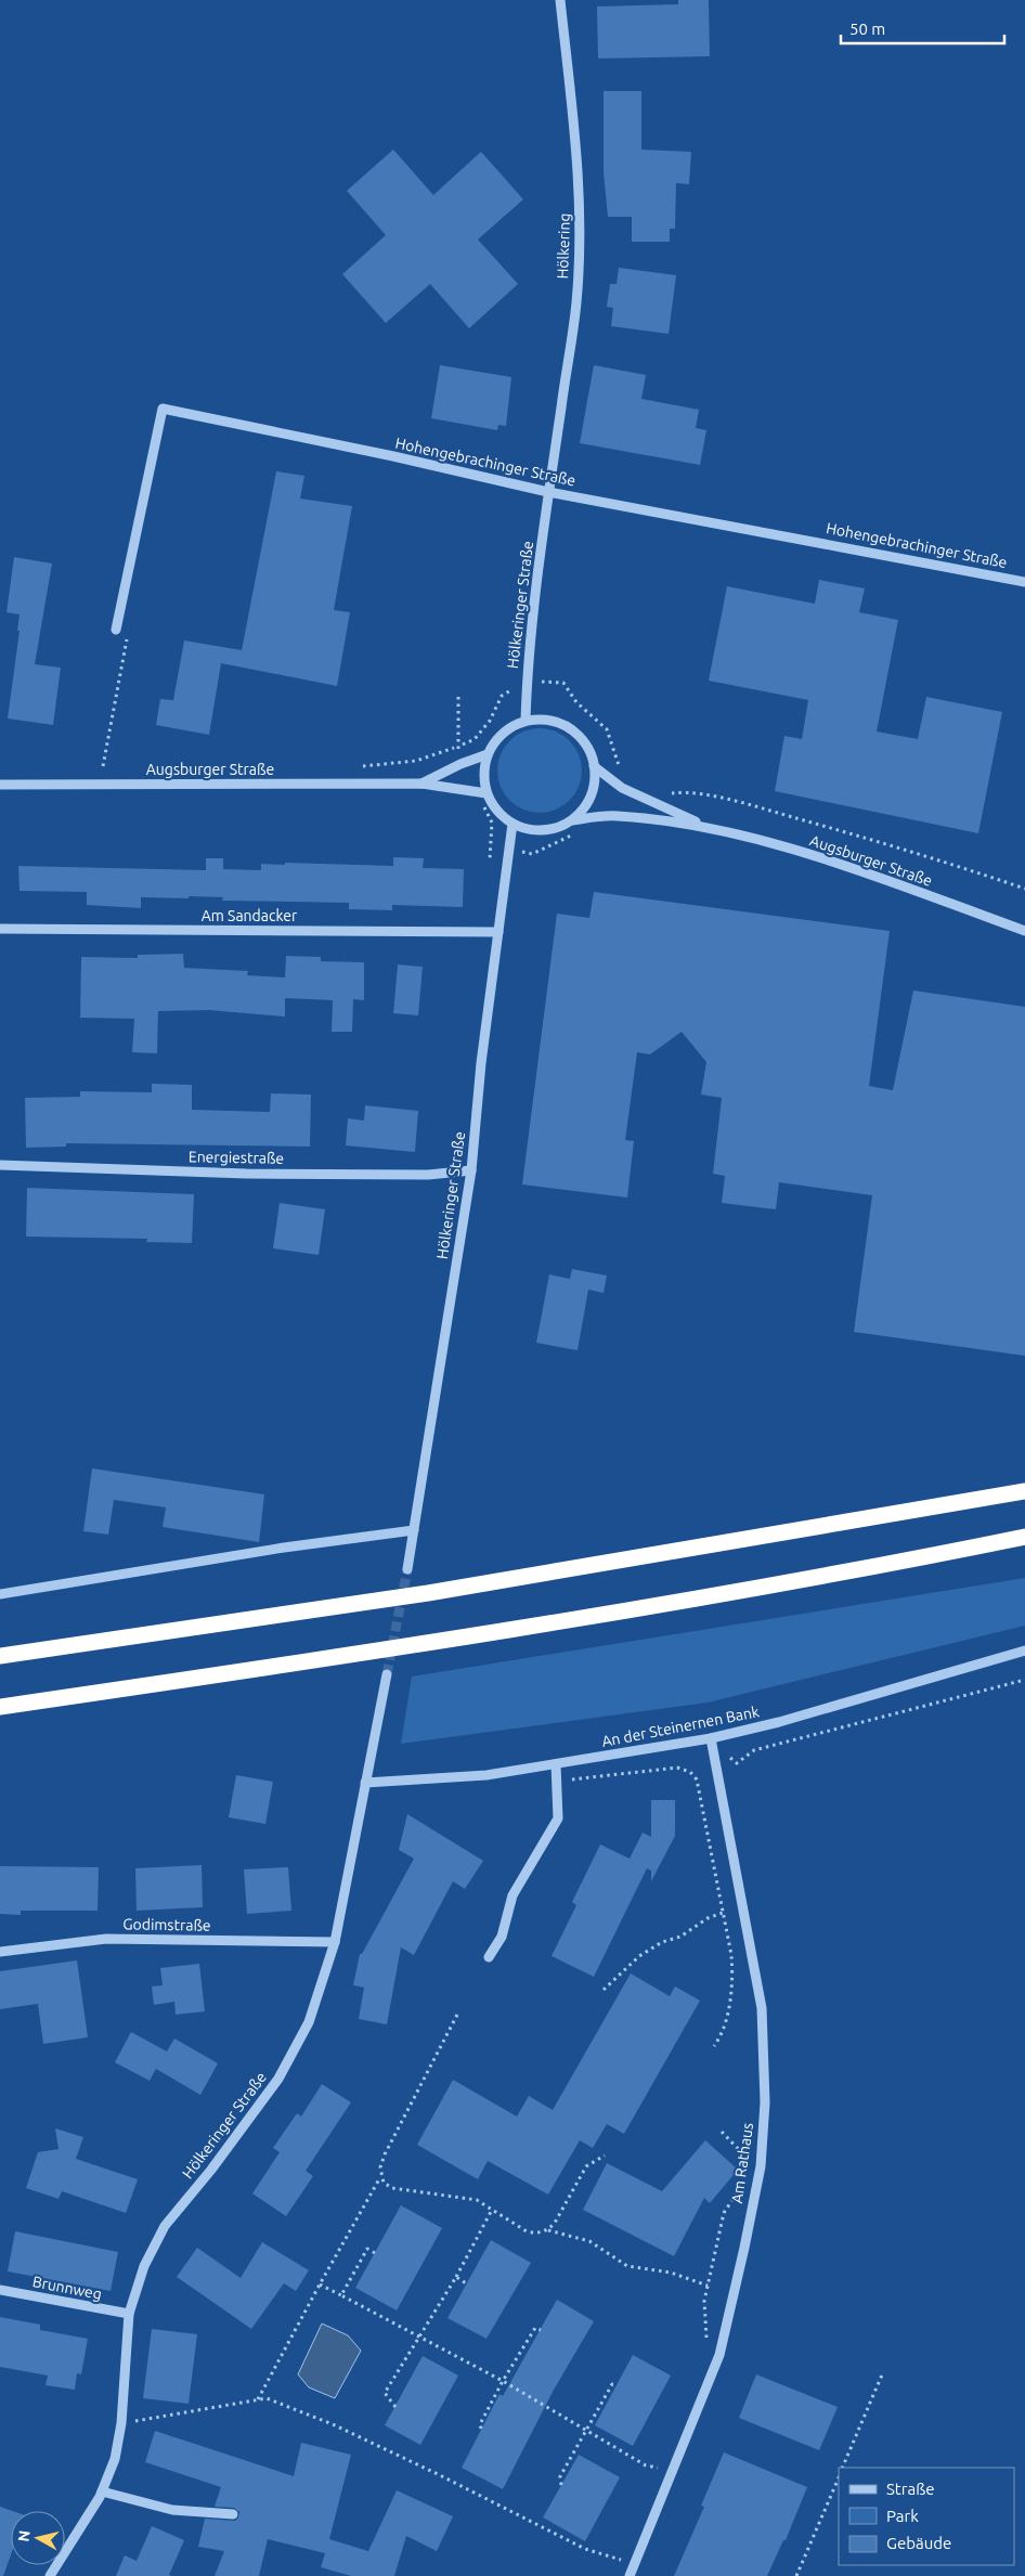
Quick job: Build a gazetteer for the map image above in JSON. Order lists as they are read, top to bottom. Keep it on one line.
{"streets":{"street":["Hölkering","Hohengebrachinger Straße","Hölkeringer Straße","Augsburger Straße","Am Sandacker","Energiestraße","An der Steinernen Bank","Godimstraße","Am Rathaus","Brunnweg"]},"crossings":[["Hölkering","Hohengebrachinger Straße"],["Hölkering","Hölkeringer Straße"],["Hohengebrachinger Straße","Hölkeringer Straße"],["Hölkeringer Straße","Augsburger Straße"],["Hölkeringer Straße","Am Sandacker"],["Hölkeringer Straße","Energiestraße"],["Hölkeringer Straße","An der Steinernen Bank"],["Hölkeringer Straße","Godimstraße"],["Hölkeringer Straße","Brunnweg"],["An der Steinernen Bank","Am Rathaus"]],"legend":["Straße","Park","Gebäude"],"scale_bar":"50 m","north":"left"}
